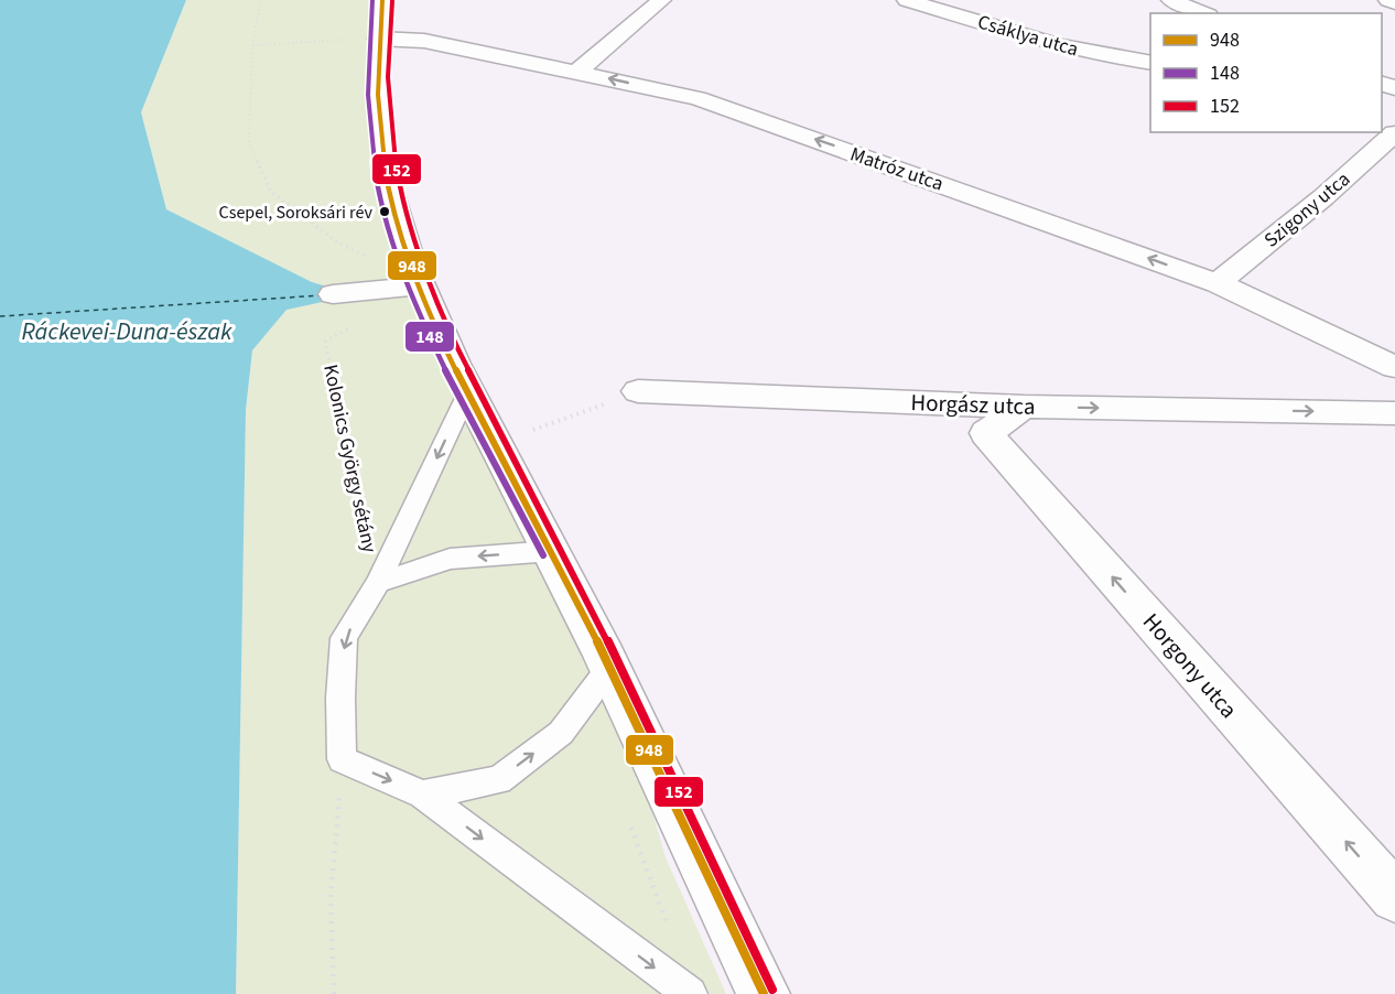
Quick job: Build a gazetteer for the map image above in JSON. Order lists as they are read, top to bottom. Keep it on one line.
{"streets":{"street":["Csáklya utca","Matróz utca","Szigony utca","Horgász utca","Horgony utca"],"path":["Kolonics György sétány"]},"crossings":[["Matróz utca","Szigony utca"],["Horgász utca","Horgony utca"]],"one_way":["Matróz utca","Horgász utca","Horgony utca"],"water":["Ráckevei-Duna-észak"],"places":["Csepel, Soroksári rév"],"lines":["transit line 948","transit line 148","transit line 152"],"legend":["948","148","152"]}
